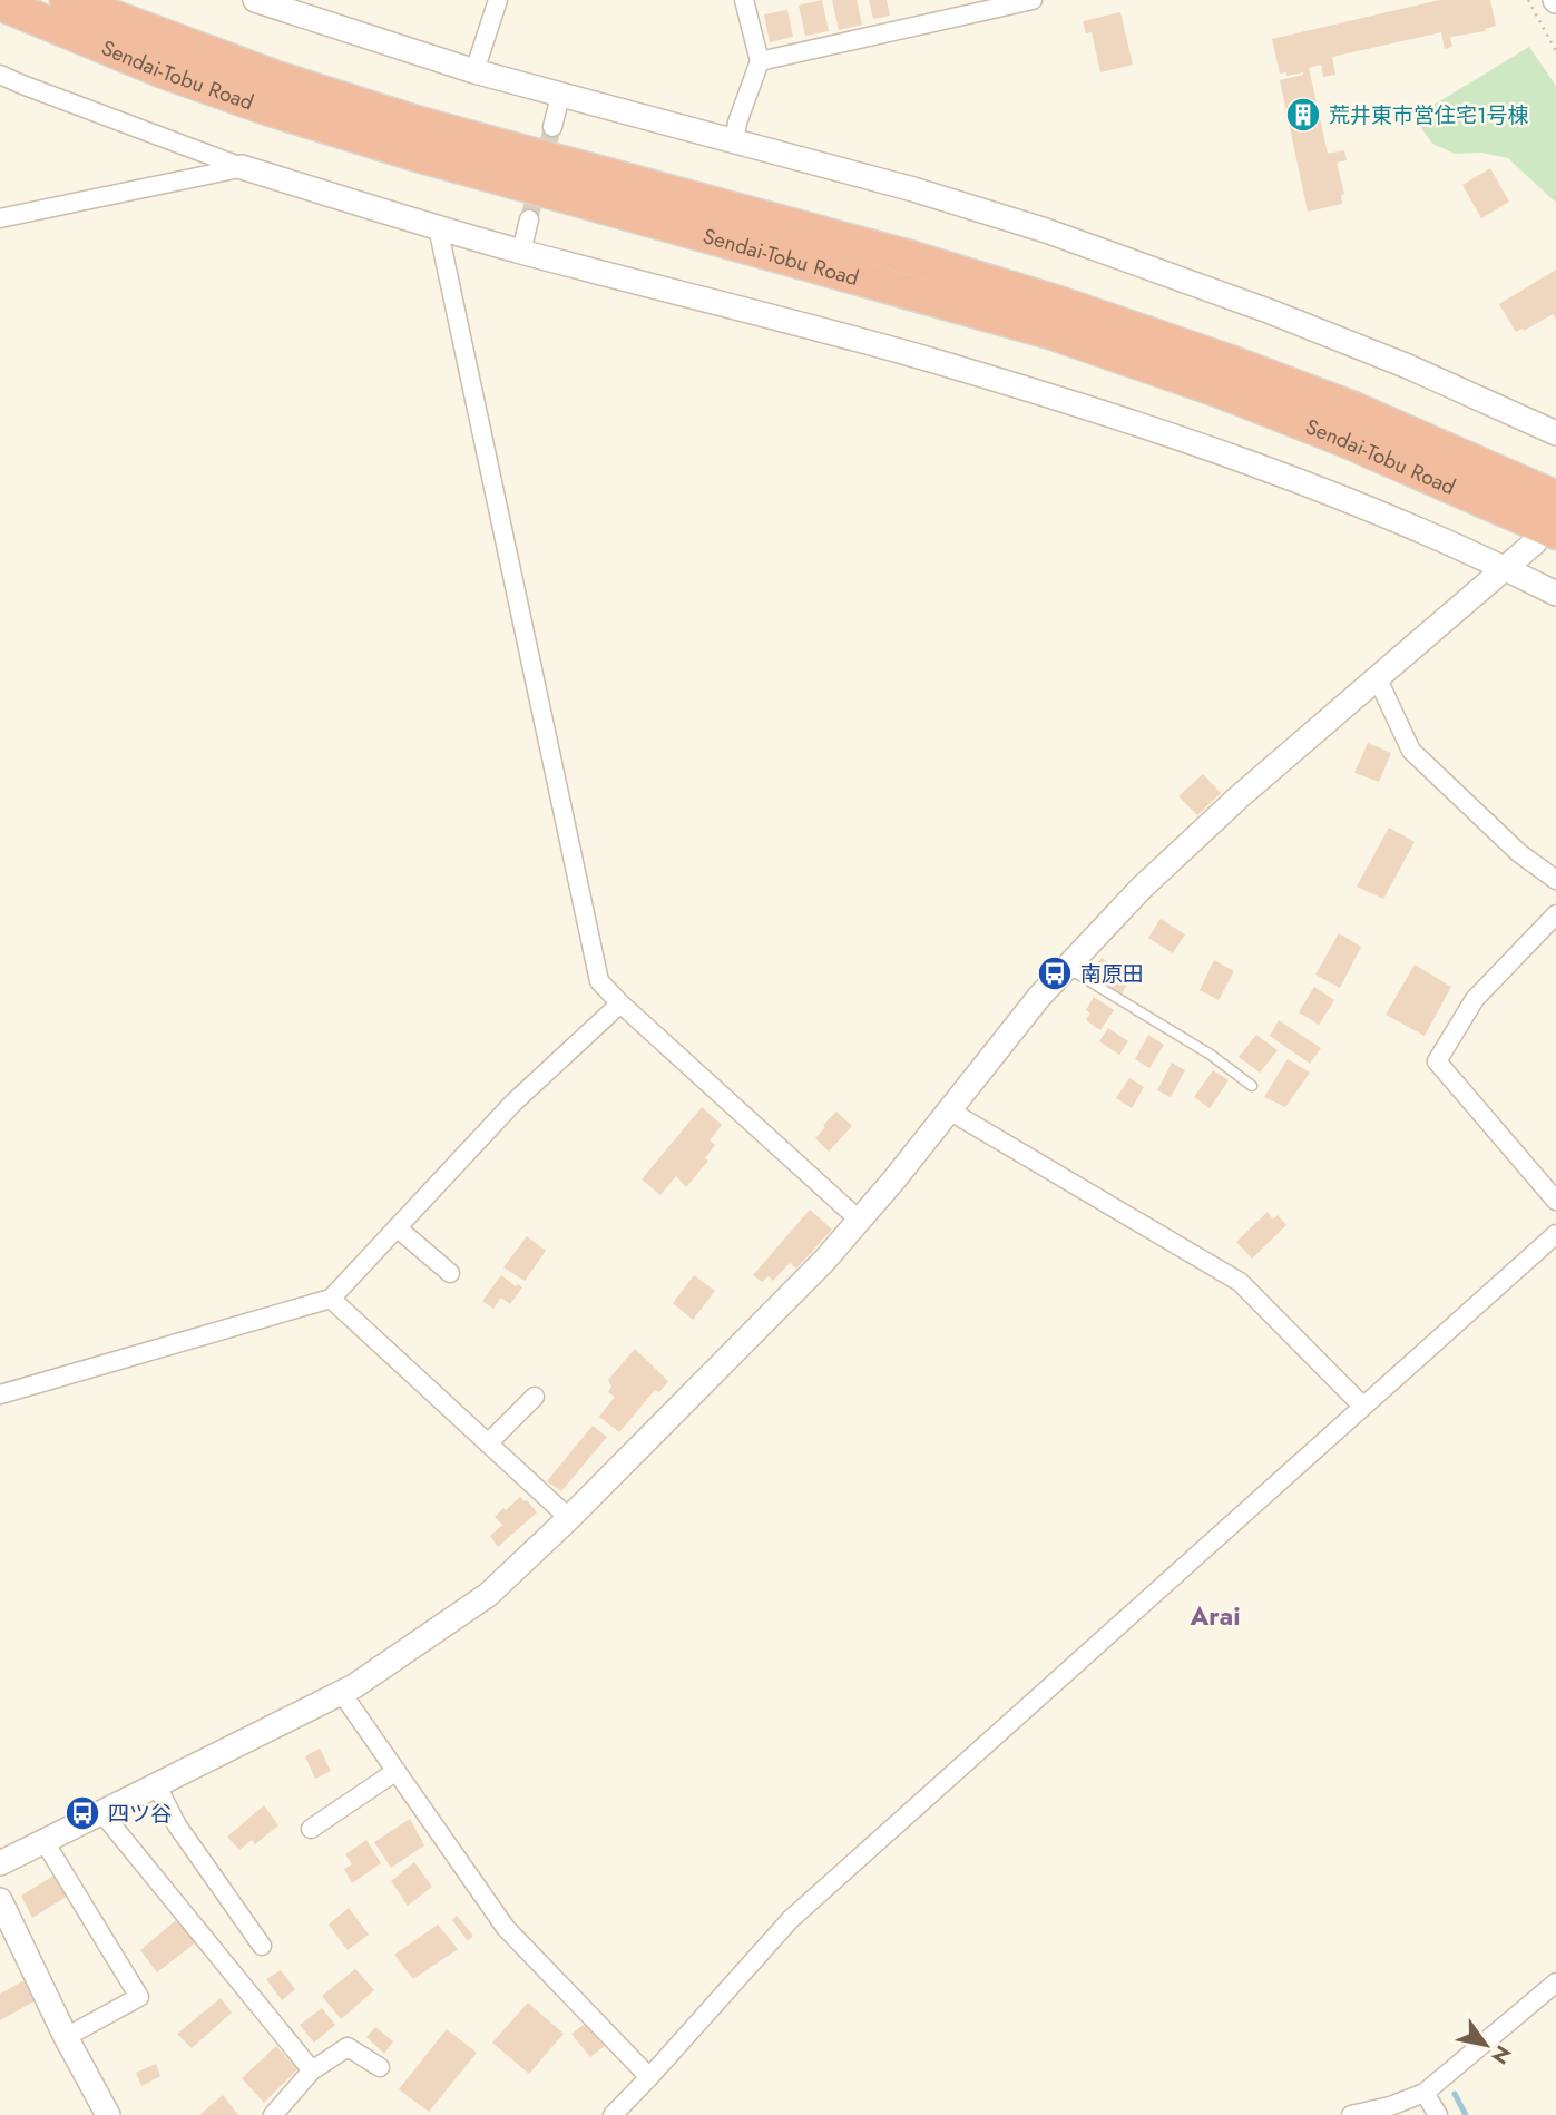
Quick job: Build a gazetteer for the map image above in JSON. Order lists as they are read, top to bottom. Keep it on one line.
{"streets":{"highway":["Sendai-Tobu Road"]},"districts":["Arai"],"places":{"building":["荒井東市営住宅1号棟"],"bus stop":["南原田","四ツ谷"]},"north":"bottom right"}
